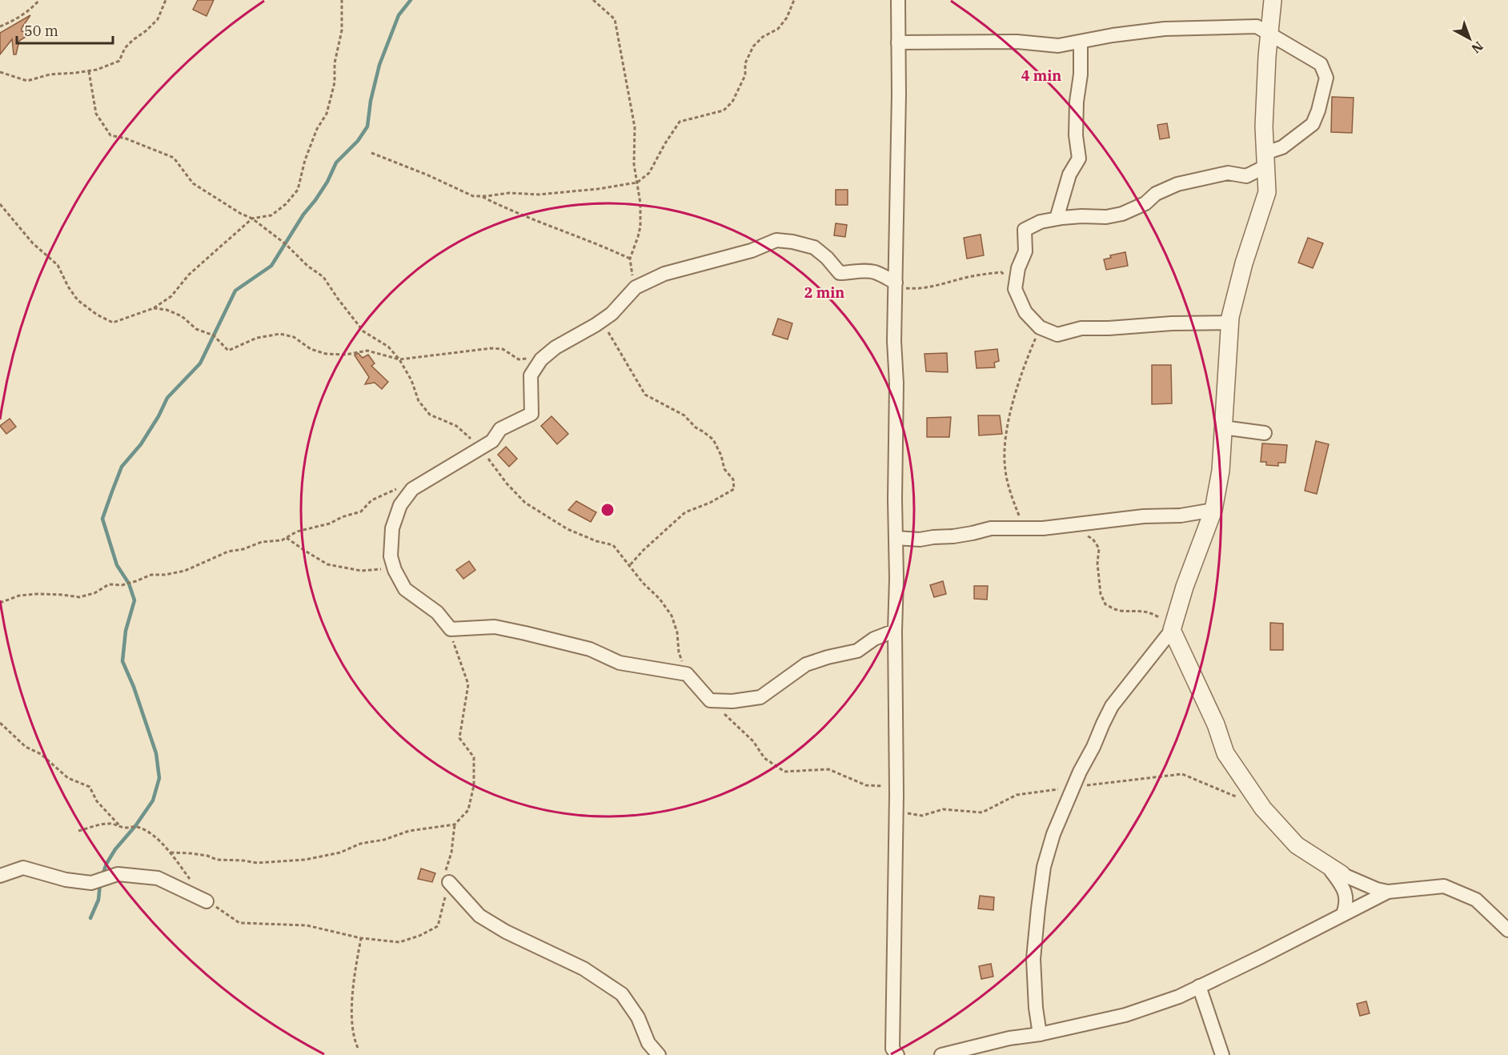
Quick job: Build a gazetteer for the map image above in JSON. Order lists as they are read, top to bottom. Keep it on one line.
{"scale_bar":"50 m","north":"bottom right","rings":["4 min","2 min"]}
